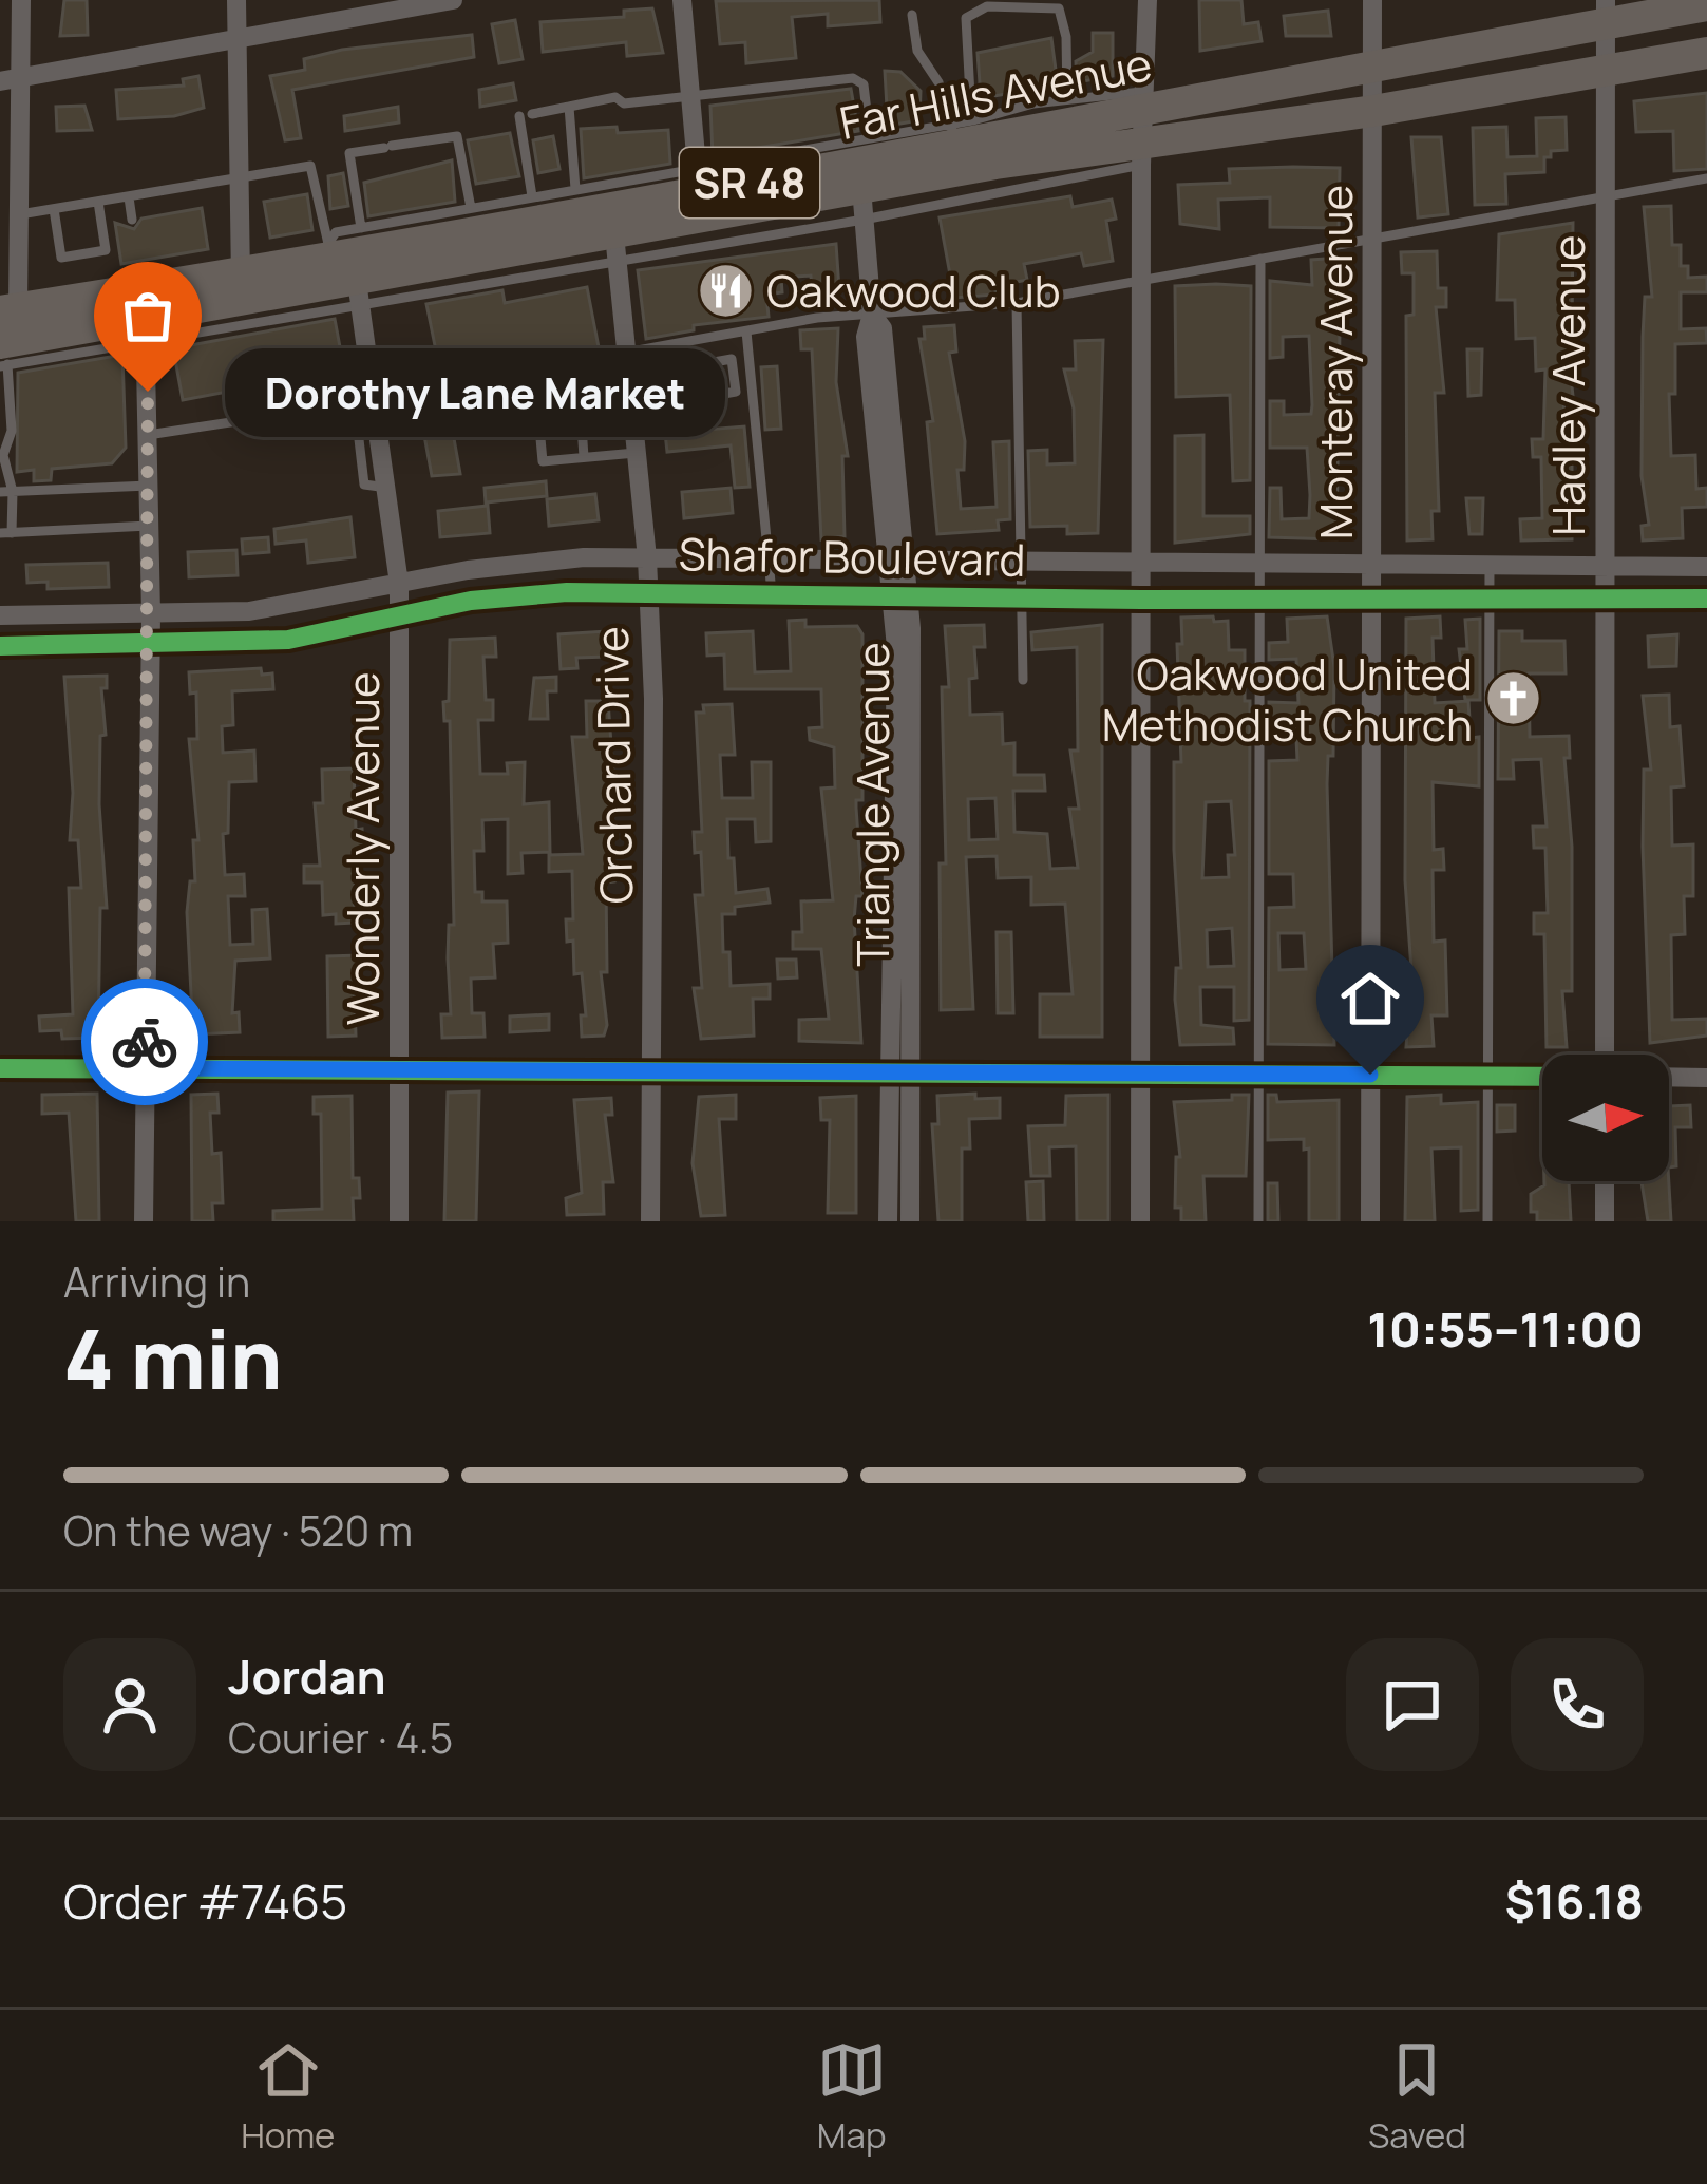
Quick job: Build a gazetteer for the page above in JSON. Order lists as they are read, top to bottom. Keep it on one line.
{"streets":{"main road":["Far Hills Avenue","SR 48"],"street":["Monteray Avenue","Hadley Avenue","Shafor Boulevard","Orchard Drive","Triangle Avenue","Wonderly Avenue"]},"crossings":[["Far Hills Avenue","Monteray Avenue"],["Far Hills Avenue","Hadley Avenue"],["Far Hills Avenue","Orchard Drive"],["Far Hills Avenue","Triangle Avenue"],["Far Hills Avenue","Wonderly Avenue"],["Monteray Avenue","Shafor Boulevard"],["Hadley Avenue","Shafor Boulevard"],["Shafor Boulevard","Orchard Drive"],["Shafor Boulevard","Triangle Avenue"],["Shafor Boulevard","Wonderly Avenue"]],"places":{"restaurant":["Oakwood Club"],"other":["Dorothy Lane Market"],"church":["Oakwood United Methodist Church"]},"north":"right","page":{"bubble":"Dorothy Lane Market","heading":["4 min","Arriving in","10:55–11:00"],"panel":["Jordan","Courier · 4.5","Order #7465","$16.18"],"bar":"On the way · 520 m","tabs":["Home","Map","Saved"]}}
